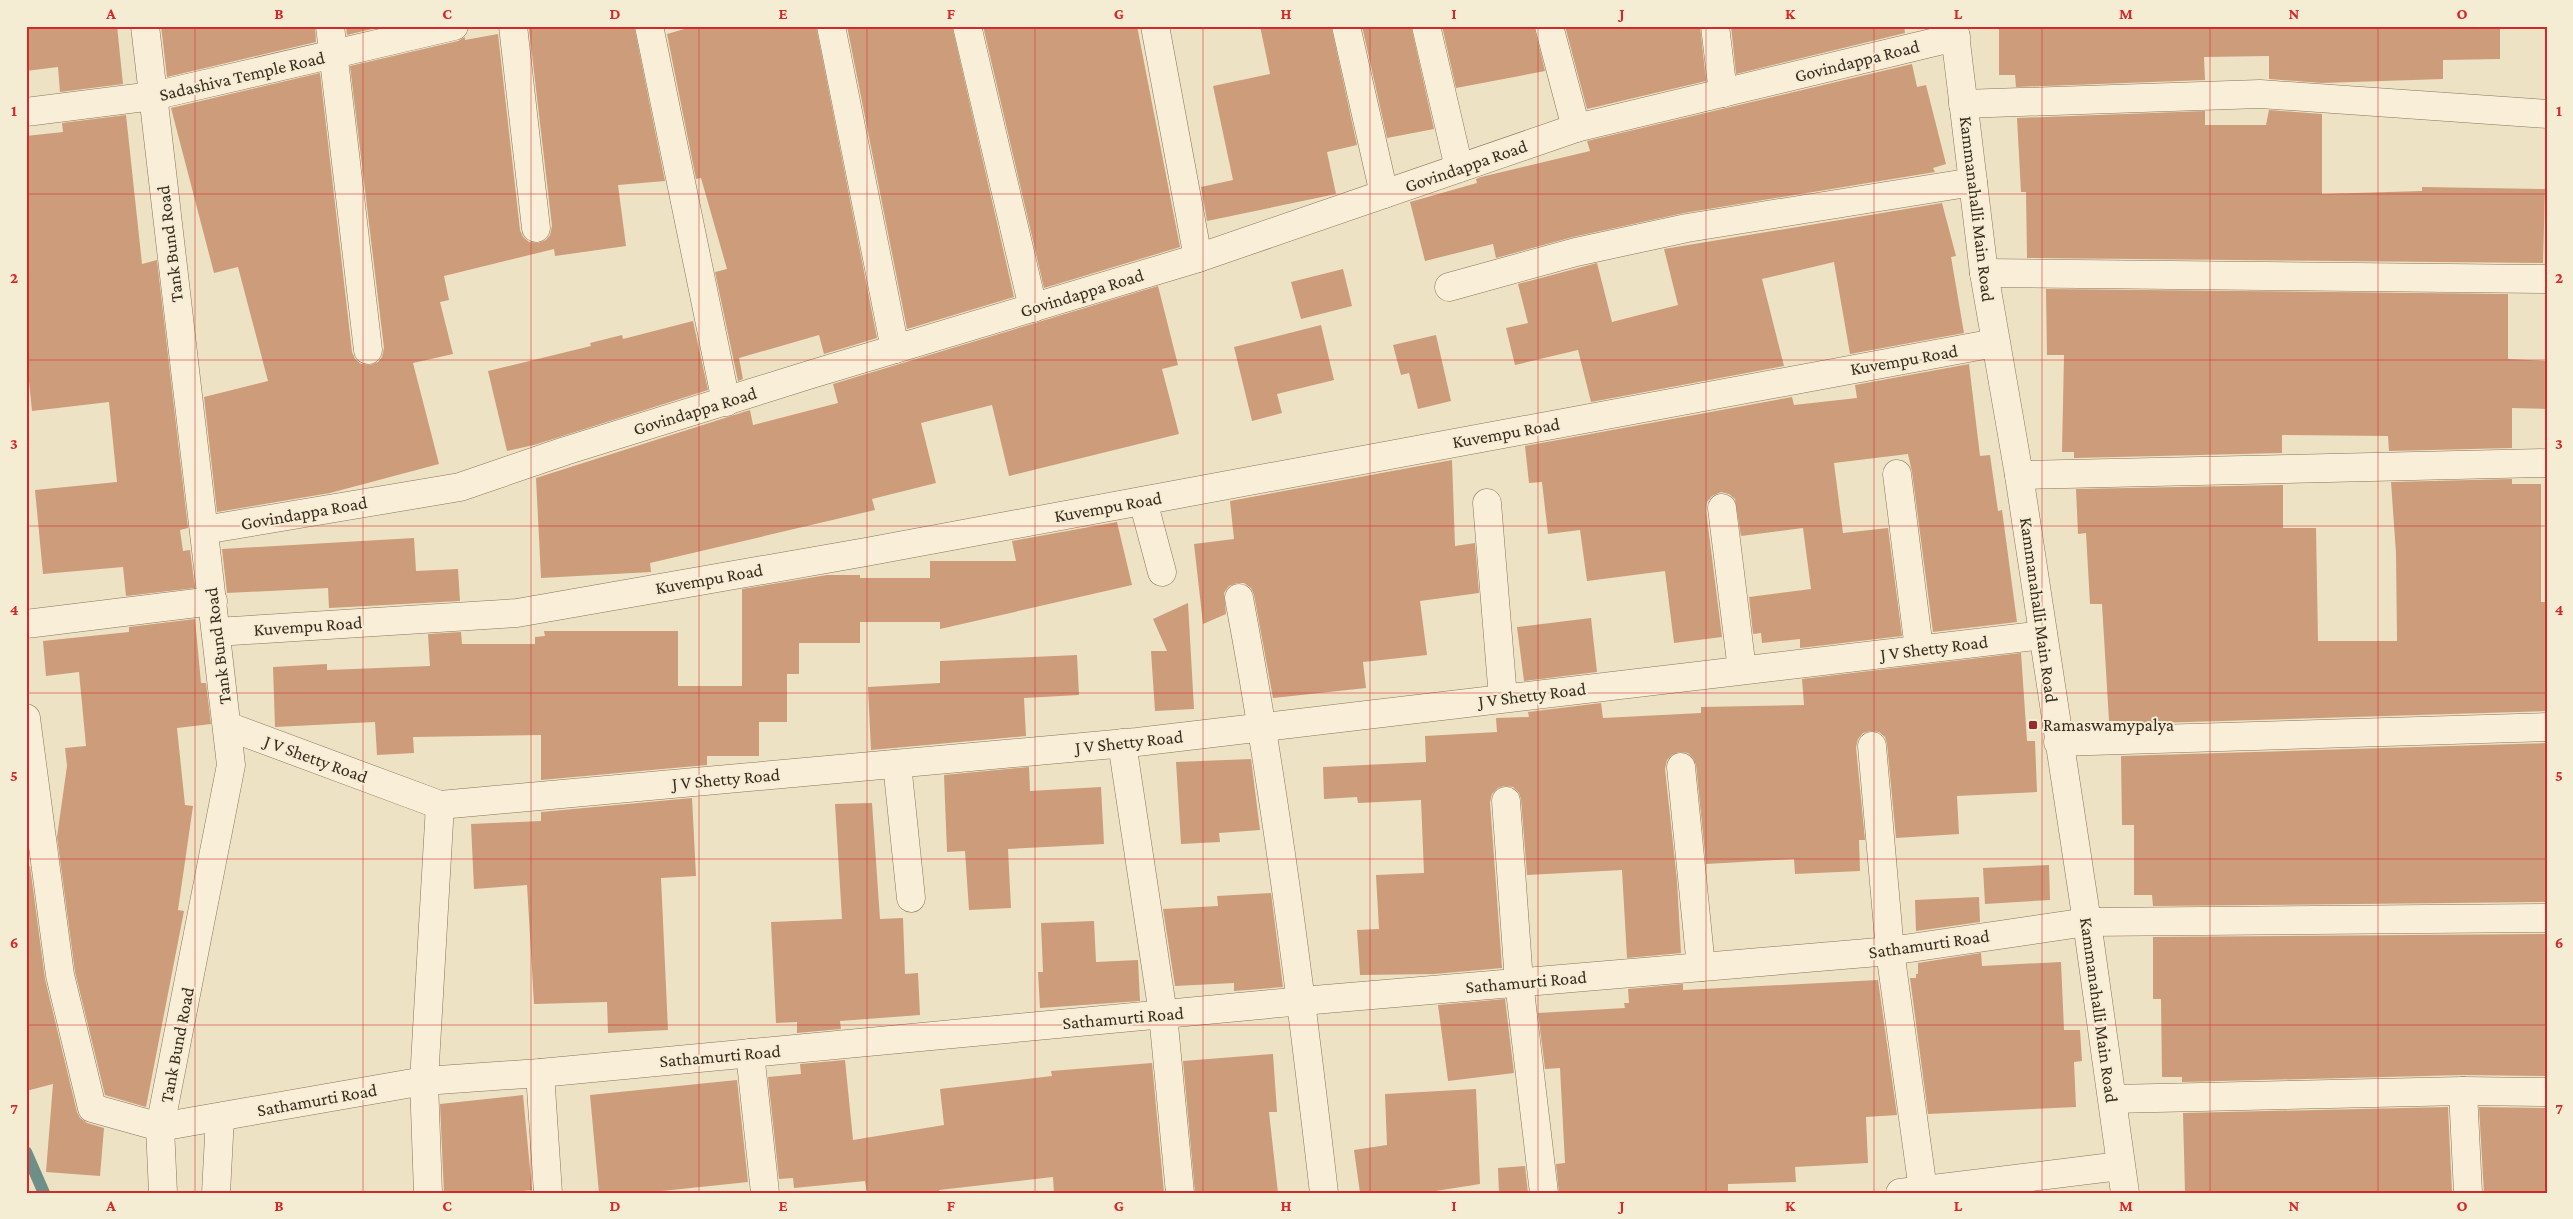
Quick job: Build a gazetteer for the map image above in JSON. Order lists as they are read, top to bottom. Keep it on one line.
{"streets":{"street":["Govindappa Road","Sadashiva Temple Road","Kammanahalli Main Road","Tank Bund Road","Kuvempu Road","J V Shetty Road","Sathamurti Road"]},"crossings":[["Govindappa Road","Kammanahalli Main Road"],["Govindappa Road","Tank Bund Road"],["Sadashiva Temple Road","Tank Bund Road"],["Kammanahalli Main Road","Kuvempu Road"],["Kammanahalli Main Road","J V Shetty Road"],["Kammanahalli Main Road","Sathamurti Road"],["Tank Bund Road","Kuvempu Road"],["Tank Bund Road","J V Shetty Road"],["Tank Bund Road","Sathamurti Road"]],"places":{"transit":["Ramaswamypalya"]},"grid":{"columns":["A","B","C","D","E","F","G","H","I","J","K","L","M","N","O"],"rows":["1","2","3","4","5","6","7"]}}
